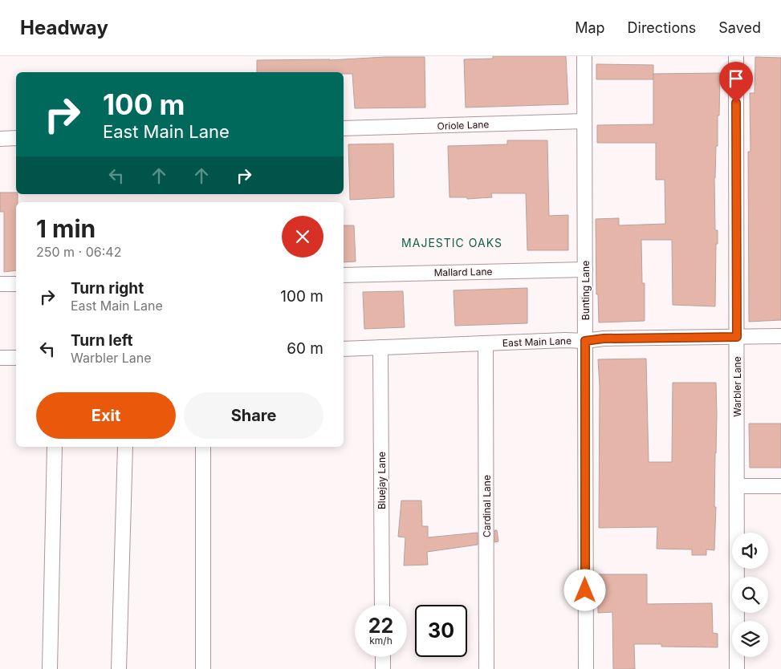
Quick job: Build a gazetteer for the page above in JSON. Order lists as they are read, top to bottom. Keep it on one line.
{"streets":{"street":["Oriole Lane","Mallard Lane","Bunting Lane","East Main Lane","Warbler Lane","Bluejay Lane","Cardinal Lane"]},"crossings":[["Oriole Lane","Bunting Lane"],["Mallard Lane","Bunting Lane"],["Bunting Lane","East Main Lane"],["East Main Lane","Warbler Lane"],["East Main Lane","Bluejay Lane"],["East Main Lane","Cardinal Lane"]],"districts":["MAJESTIC OAKS"],"page":{"header":"Headway","nav":["Map","Directions","Saved"],"turn":["100 m","East Main Lane"],"heading":["1 min","250 m · 06:42"],"list":[{"name":"Turn right","note":"East Main Lane","value":"100 m"},{"name":"Turn left","note":"Warbler Lane","value":"60 m"}],"buttons":["Exit","Share"],"speed":"22 km/h","limit":"30"}}
